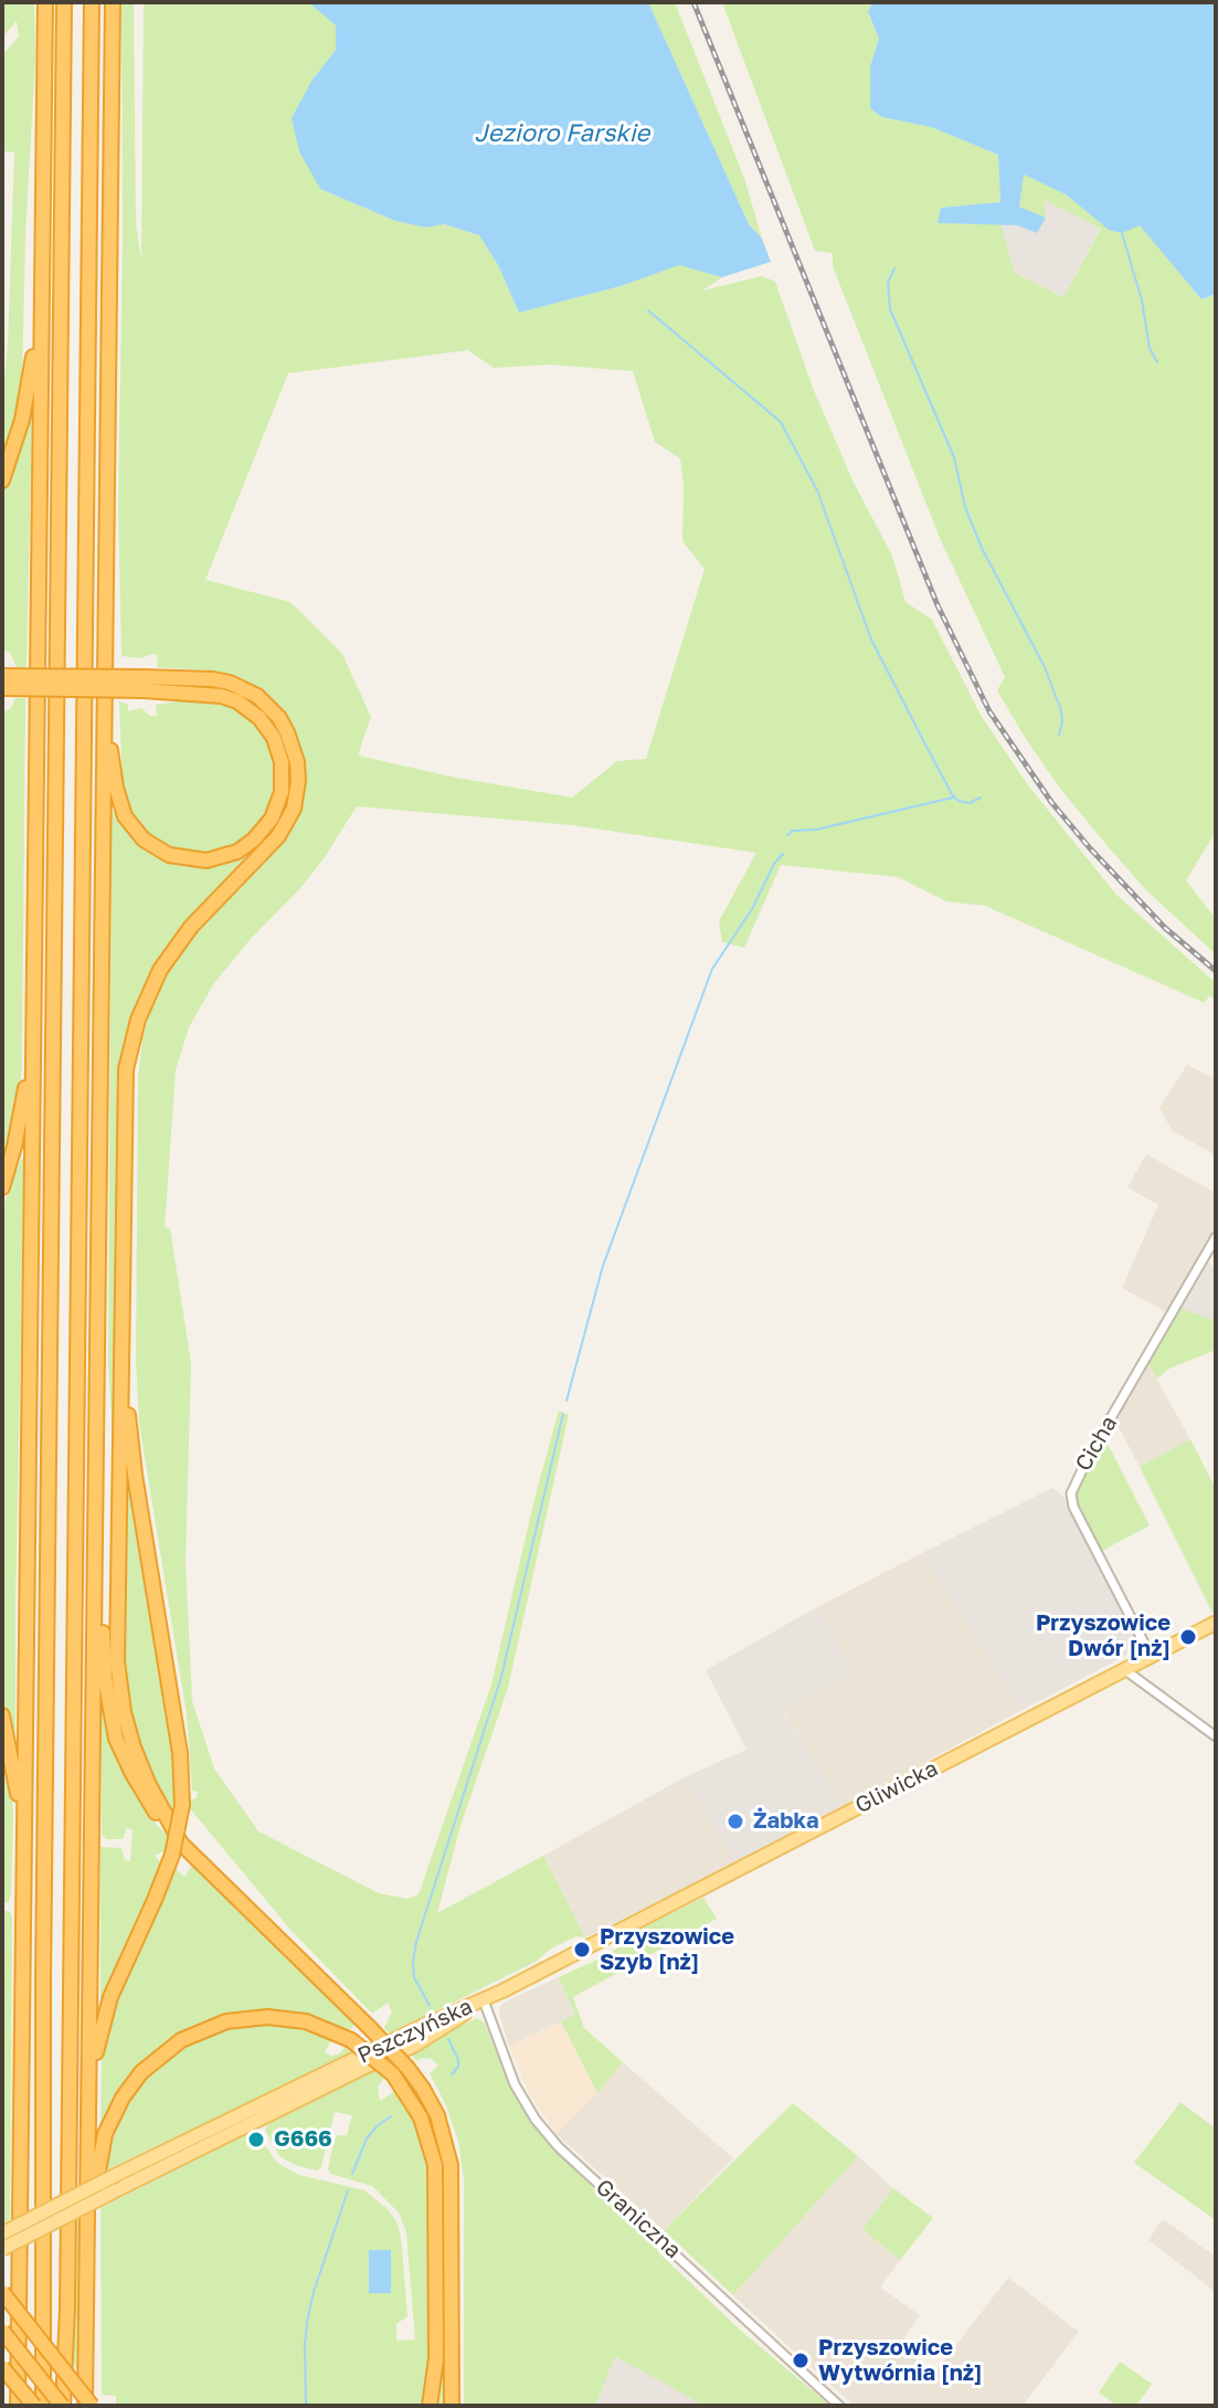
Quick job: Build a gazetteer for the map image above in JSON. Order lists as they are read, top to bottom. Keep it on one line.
{"streets":{"main road":["Gliwicka","Pszczyńska"],"street":["Cicha","Graniczna"]},"crossings":[["Cicha","Gliwicka"],["Gliwicka","Pszczyńska"],["Gliwicka","Graniczna"],["Pszczyńska","Graniczna"]],"water":["Jezioro Farskie"],"places":["Przyszowice Dwór [nż]","Żabka","Przyszowice Szyb [nż]","G666","Przyszowice Wytwórnia [nż]"]}
